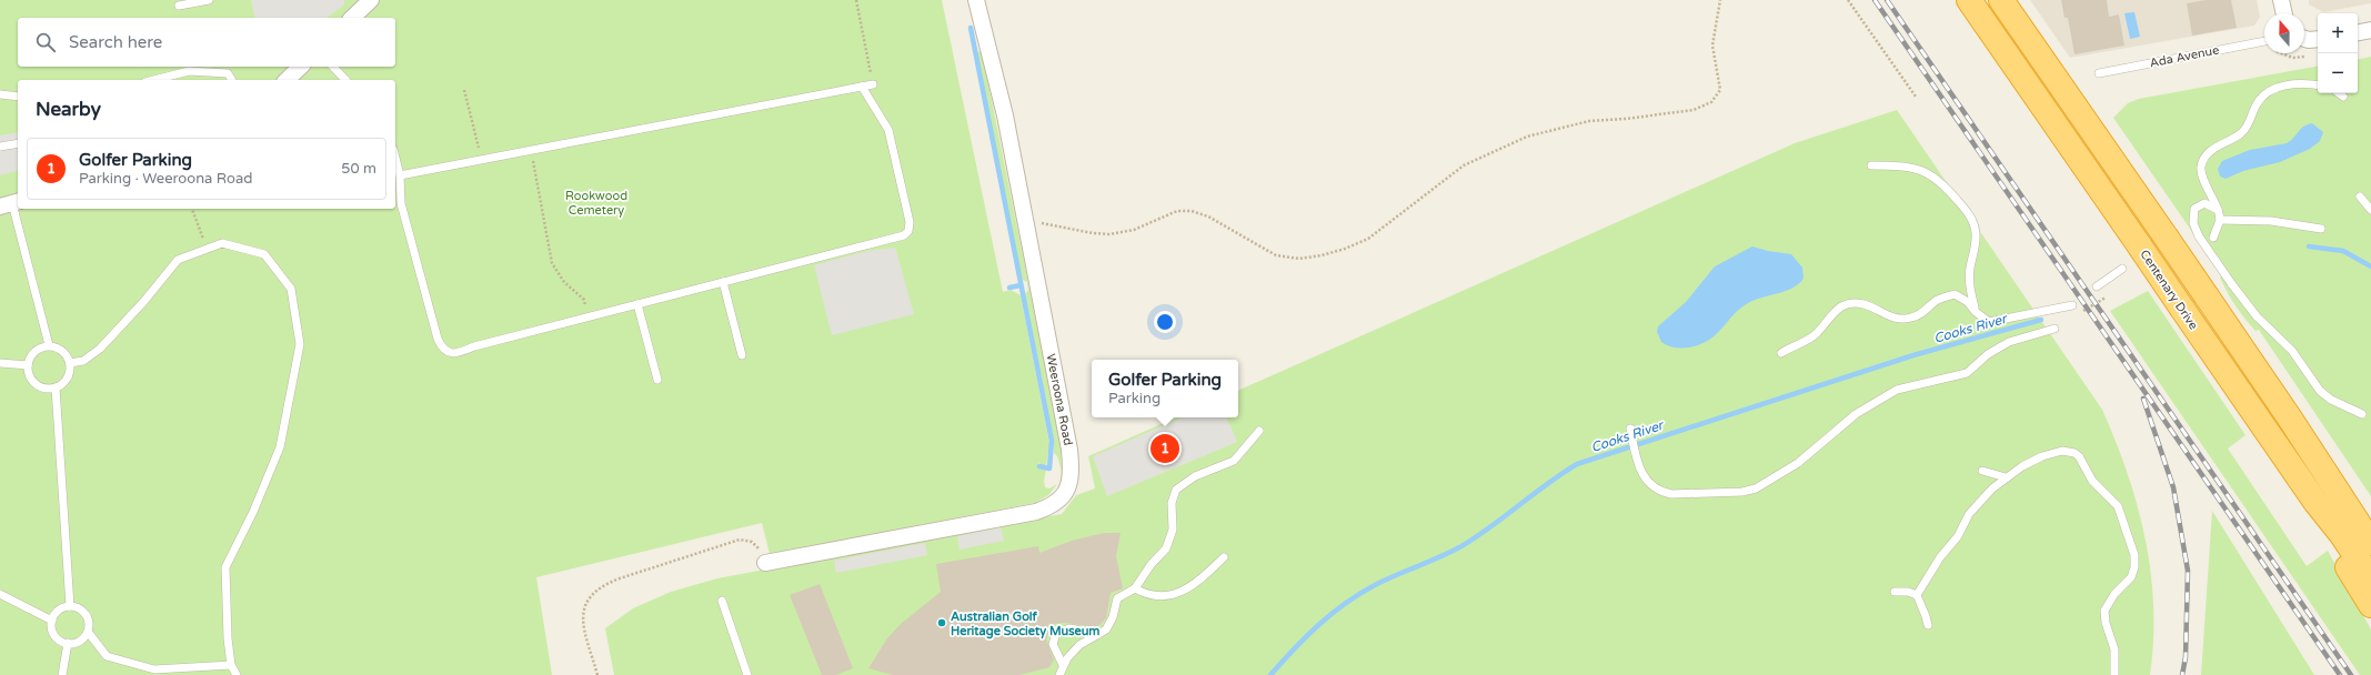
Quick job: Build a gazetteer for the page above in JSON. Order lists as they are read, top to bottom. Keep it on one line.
{"streets":{"highway":["Centenary Drive"],"street":["Weeroona Road"],"lane":["Ada Avenue"]},"water":["Cooks River"],"parks":["Rookwood Cemetery"],"places":["Australian Golf Heritage Society Museum"],"north":"top","page":{"map_buttons":["+","−"],"search":"Search here","heading":"Nearby","list":[{"mark":"1","name":"Golfer Parking","note":"Parking · Weeroona Road","value":"50 m"}],"popup":["Golfer Parking","Parking"],"pins":"1"}}
